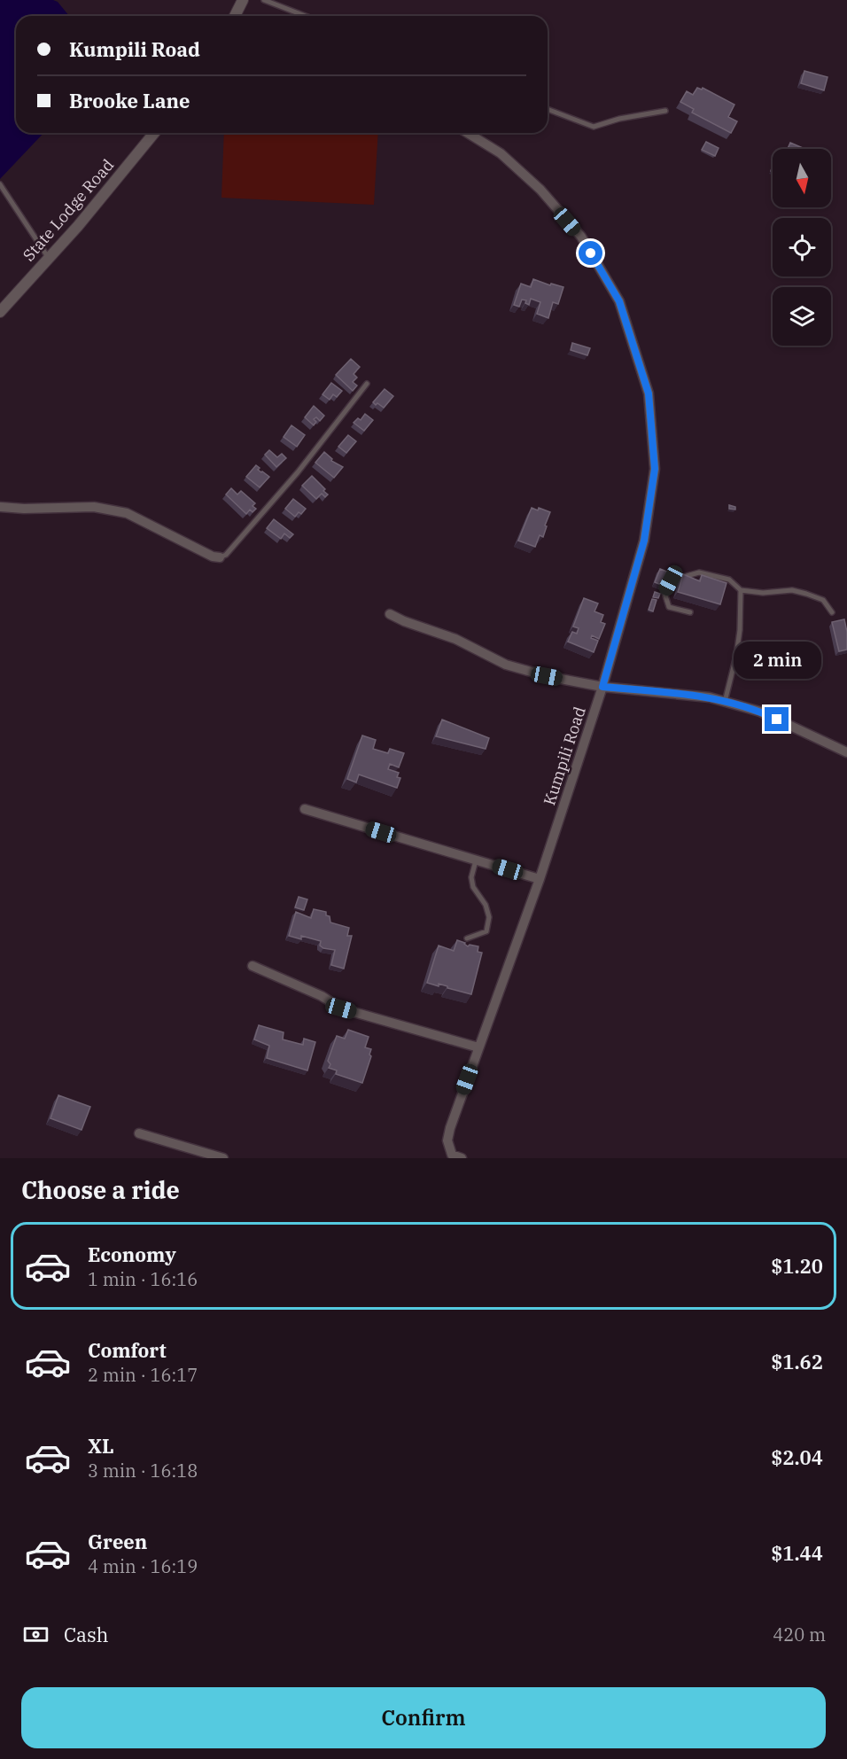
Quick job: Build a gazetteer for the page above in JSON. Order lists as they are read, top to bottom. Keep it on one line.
{"streets":{"street":["State Lodge Road","Kumpili Road"]},"north":"bottom","page":{"banner":["Kumpili Road","Brooke Lane"],"bubble":"2 min","heading":"Choose a ride","list":[{"name":"Economy","note":"1 min · 16:16","value":"$1.20"},{"name":"Comfort","note":"2 min · 16:17","value":"$1.62"},{"name":"XL","note":"3 min · 16:18","value":"$2.04"},{"name":"Green","note":"4 min · 16:19","value":"$1.44"}],"pay":["Cash","420 m"],"buttons":"Confirm"}}
